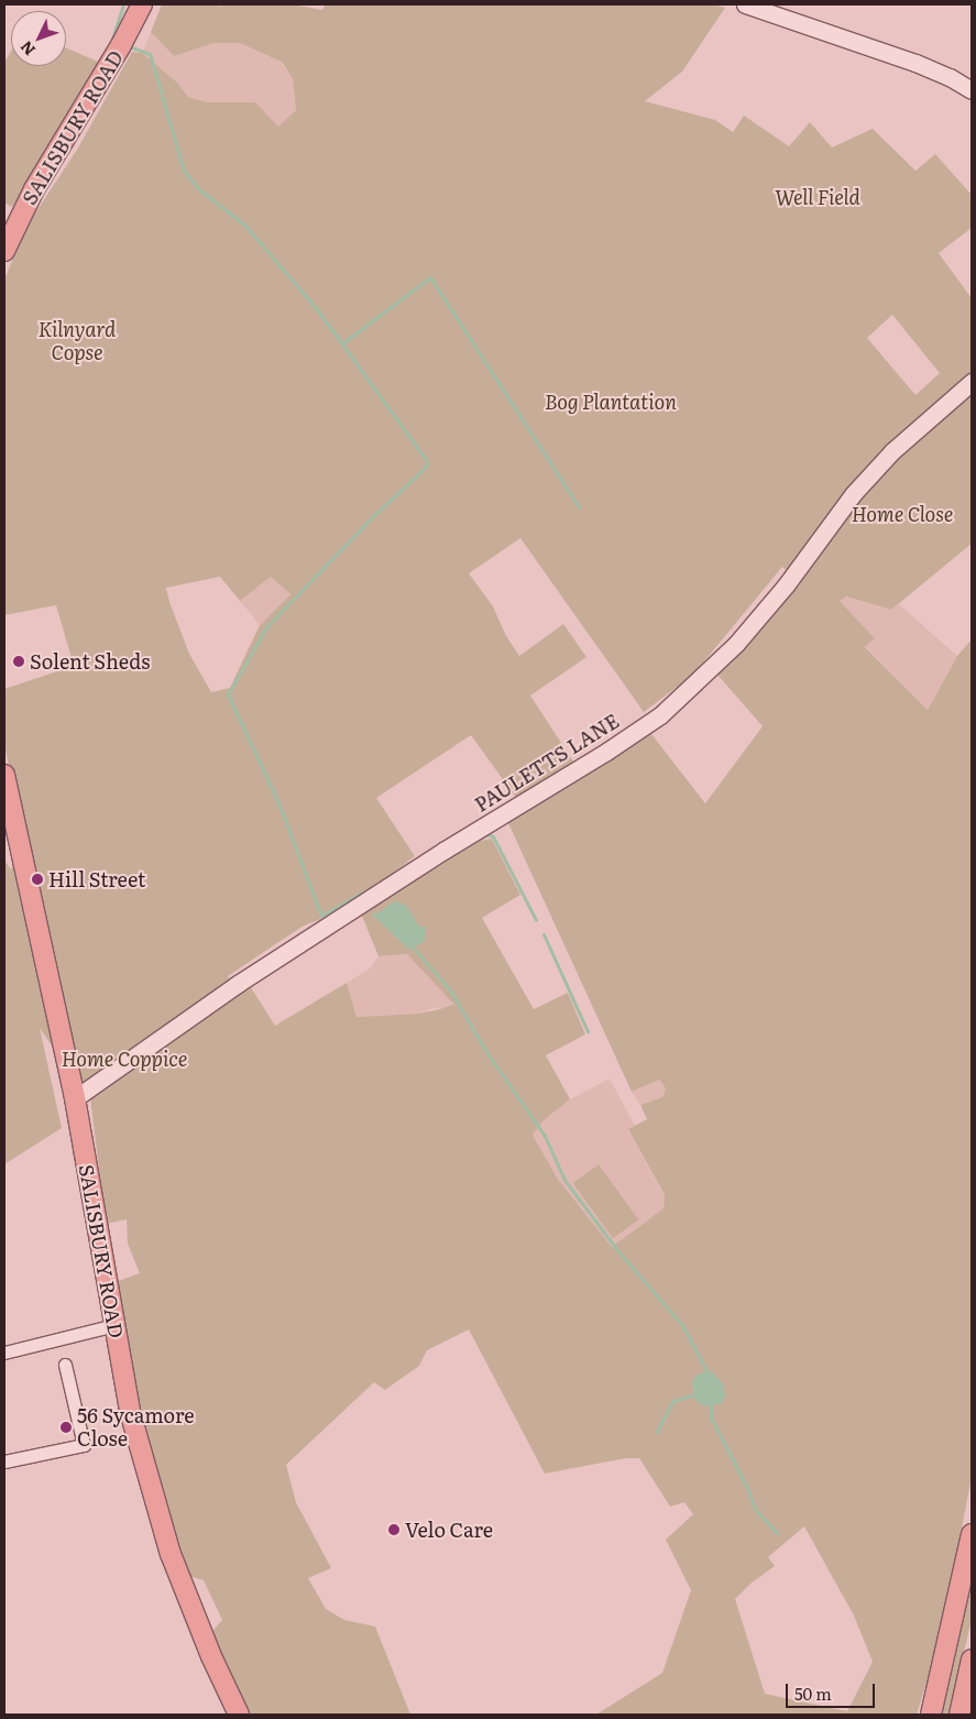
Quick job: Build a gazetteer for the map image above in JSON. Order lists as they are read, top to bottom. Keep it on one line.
{"streets":{"main road":["SALISBURY ROAD"],"street":["PAULETTS LANE"]},"crossings":[["SALISBURY ROAD","PAULETTS LANE"]],"parks":["Well Field","Kilnyard Copse","Bog Plantation","Home Close","Home Coppice"],"places":["Solent Sheds","Hill Street","56 Sycamore Close","Velo Care"],"scale_bar":"50 m","north":"bottom left"}
